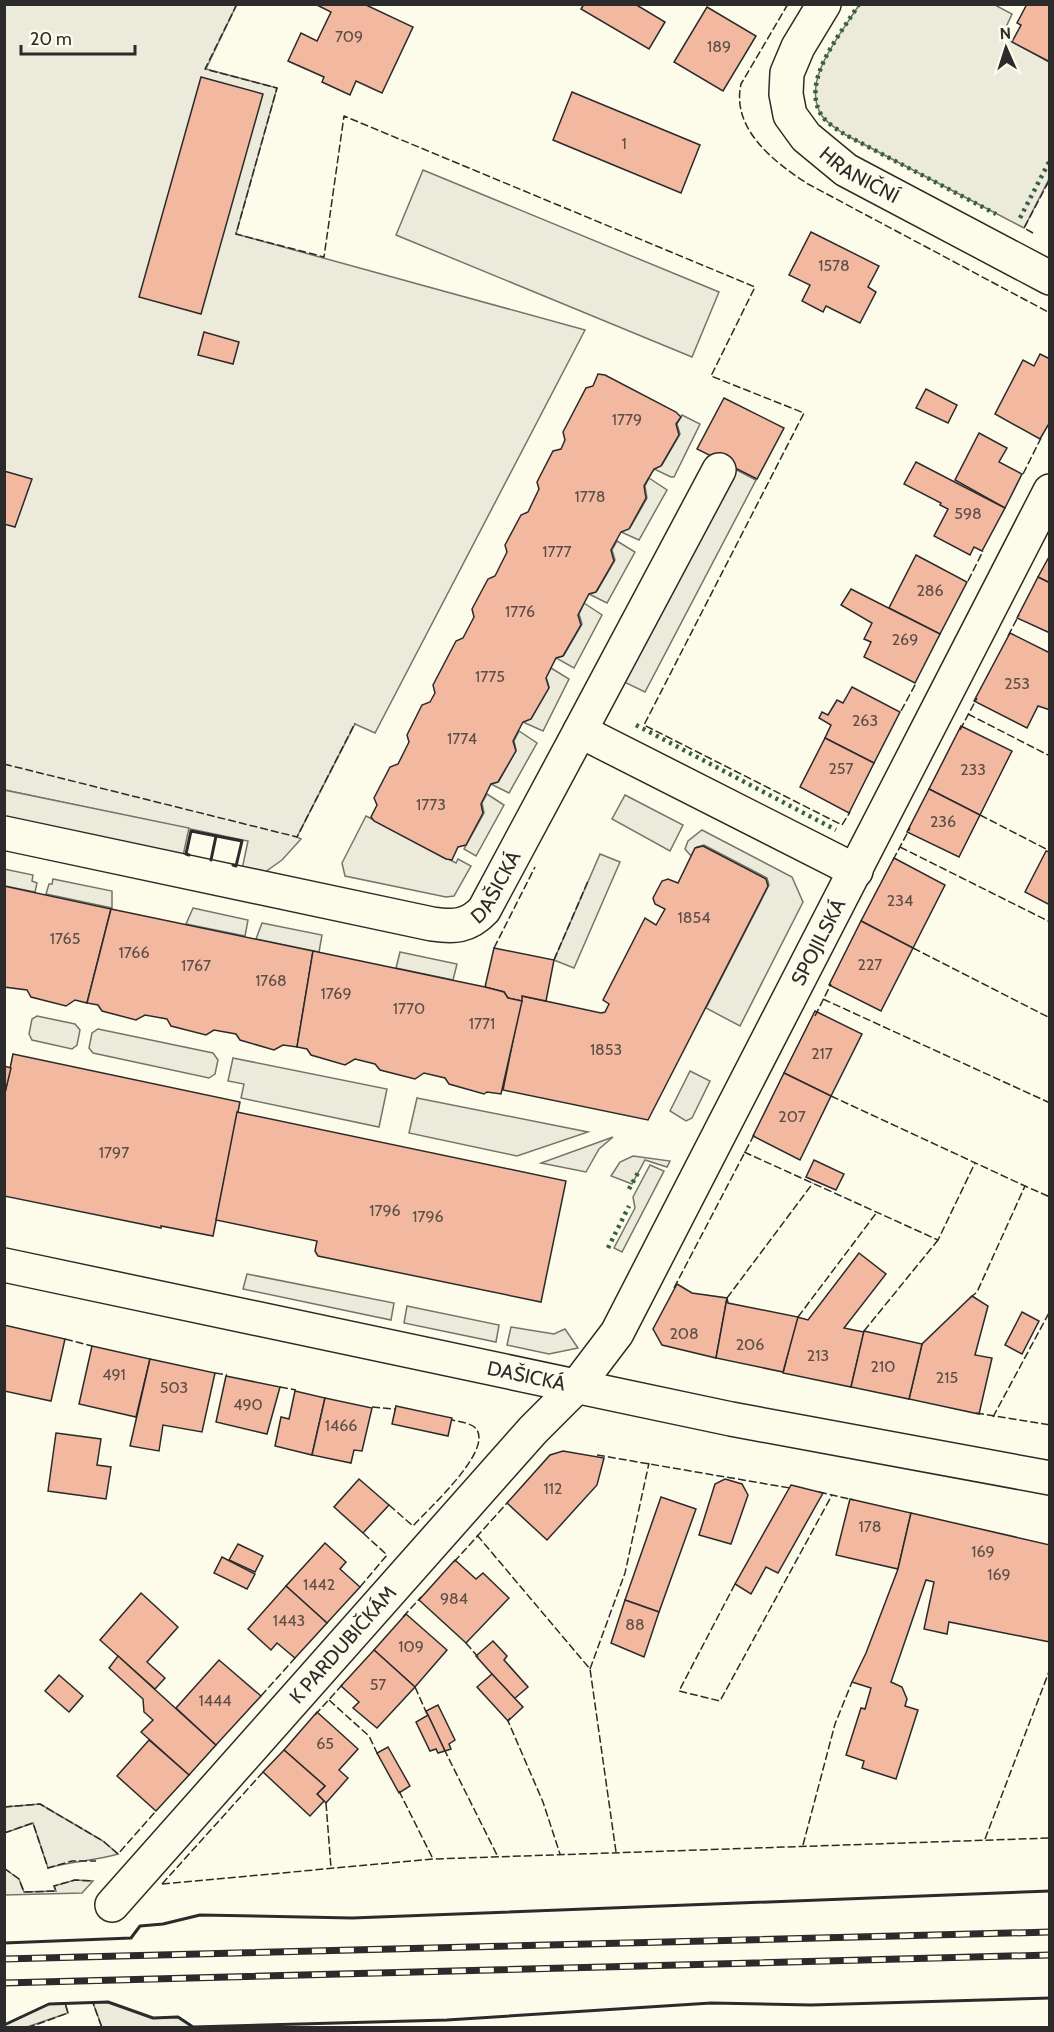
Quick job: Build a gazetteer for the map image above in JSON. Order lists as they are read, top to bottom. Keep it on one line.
{"streets":{"street":["HRANIČNÍ","DAŠICKÁ","SPOJILSKÁ","K PARDUBIČKÁM"]},"crossings":[["DAŠICKÁ","SPOJILSKÁ"],["DAŠICKÁ","K PARDUBIČKÁM"],["SPOJILSKÁ","K PARDUBIČKÁM"]],"house_numbers":["709","189","1","1578","1779","1778","598","1777","286","1776","269","1775","253","263","1774","257","233","1773","236","234","1854","1765","1766","227","1767","1768","1769","1770","1771","1853","217","207","1797","1796","1796","208","206","213","210","491","215","503","490","1466","112","178","169","169","1442","984","1443","88","109","57","1444","65"],"scale_bar":"20 m","north":"top"}
